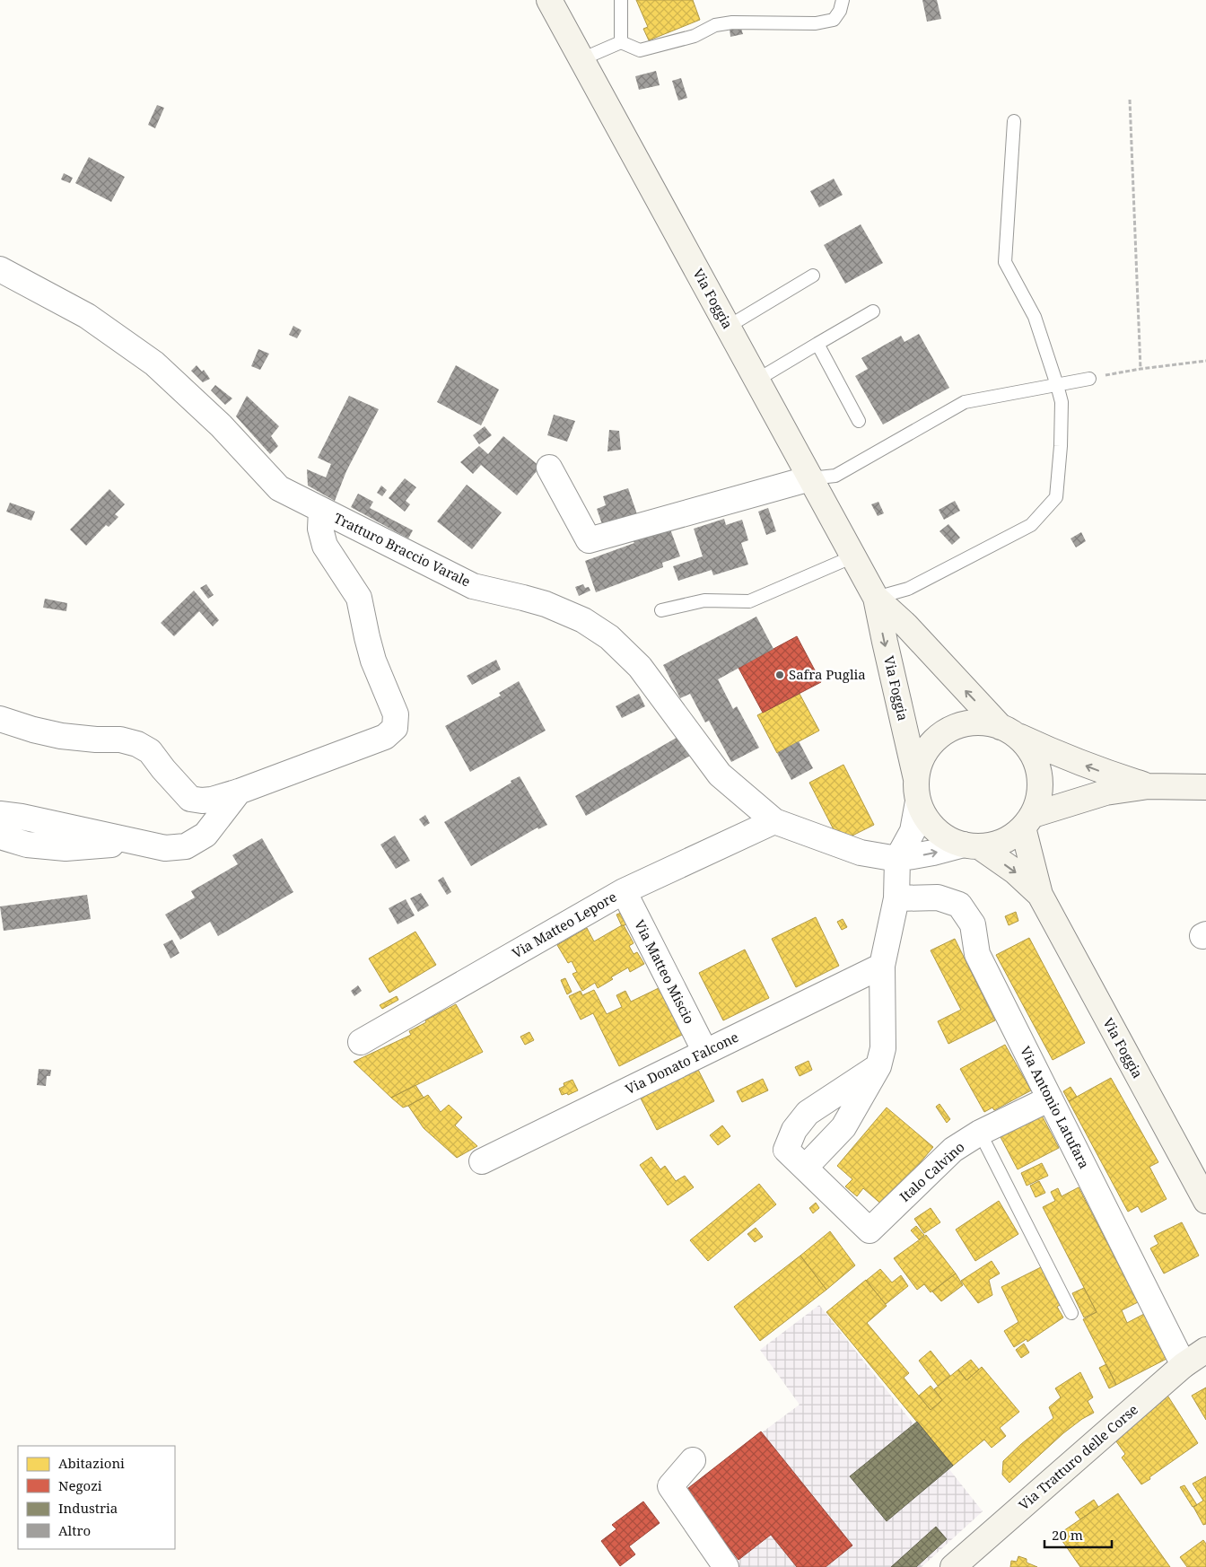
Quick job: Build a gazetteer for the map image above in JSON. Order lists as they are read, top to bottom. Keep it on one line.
{"streets":{"main road":["Via Foggia","Via Tratturo delle Corse"],"street":["Tratturo Braccio Varale","Via Matteo Lepore","Via Matteo Miscio","Via Donato Falcone","Via Antonio Latufara","Italo Calvino"]},"crossings":[["Via Foggia","Tratturo Braccio Varale"],["Tratturo Braccio Varale","Via Matteo Lepore"],["Via Matteo Lepore","Via Matteo Miscio"],["Via Matteo Miscio","Via Donato Falcone"],["Via Antonio Latufara","Italo Calvino"],["Via Antonio Latufara","Via Tratturo delle Corse"]],"places":["Safra Puglia"],"legend":["Abitazioni","Negozi","Industria","Altro"],"scale_bar":"20 m"}
